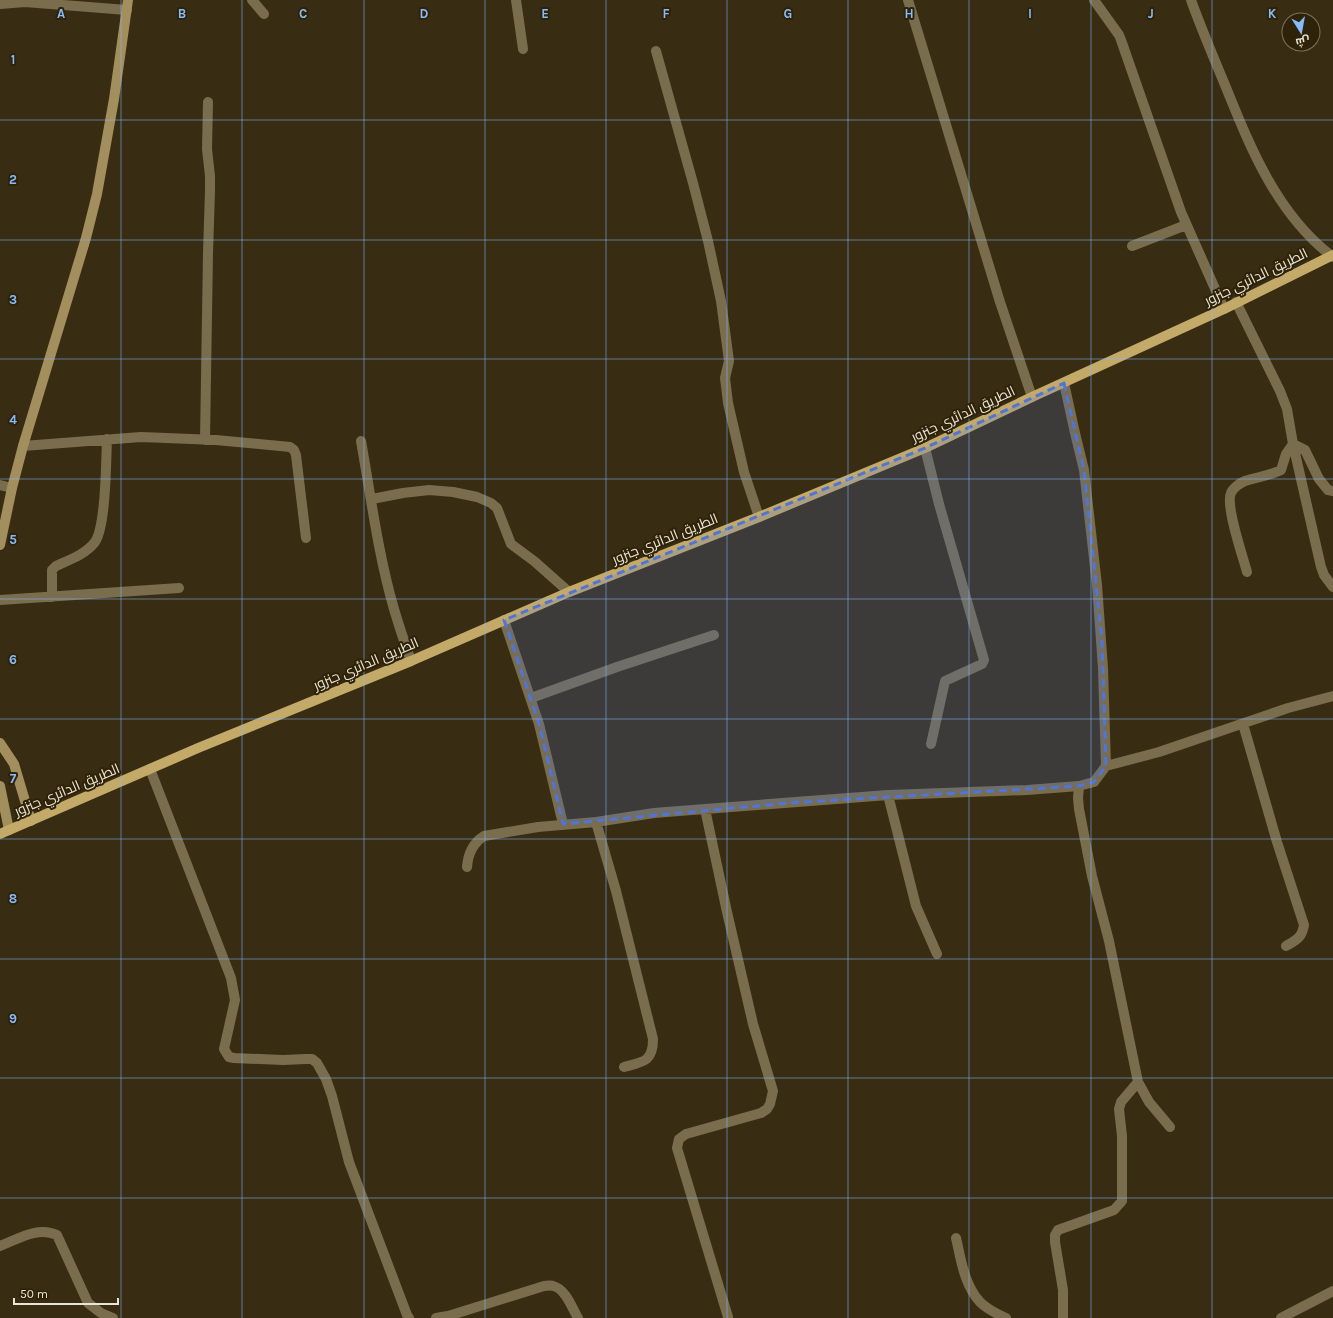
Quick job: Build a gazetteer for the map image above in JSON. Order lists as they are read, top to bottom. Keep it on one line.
{"streets":{"main road":["الطريق الدائري جنزور"]},"scale_bar":"50 m","north":"bottom","grid":{"columns":["A","B","C","D","E","F","G","H","I","J","K"],"rows":["1","2","3","4","5","6","7","8","9"]}}
